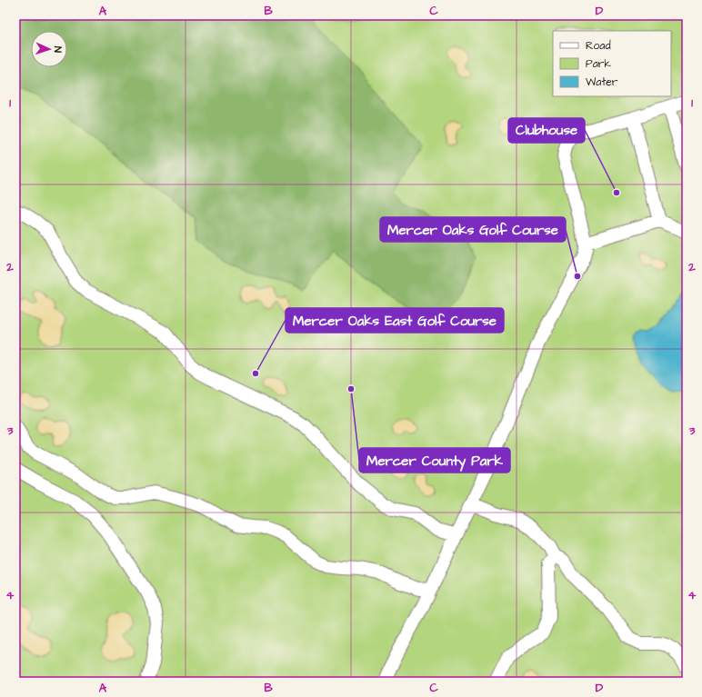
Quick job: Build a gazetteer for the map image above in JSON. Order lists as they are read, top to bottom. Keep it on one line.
{"places":["Clubhouse","Mercer Oaks Golf Course","Mercer Oaks East Golf Course","Mercer County Park"],"legend":["Road","Park","Water"],"north":"right","grid":{"columns":["A","B","C","D"],"rows":["1","2","3","4"]}}
